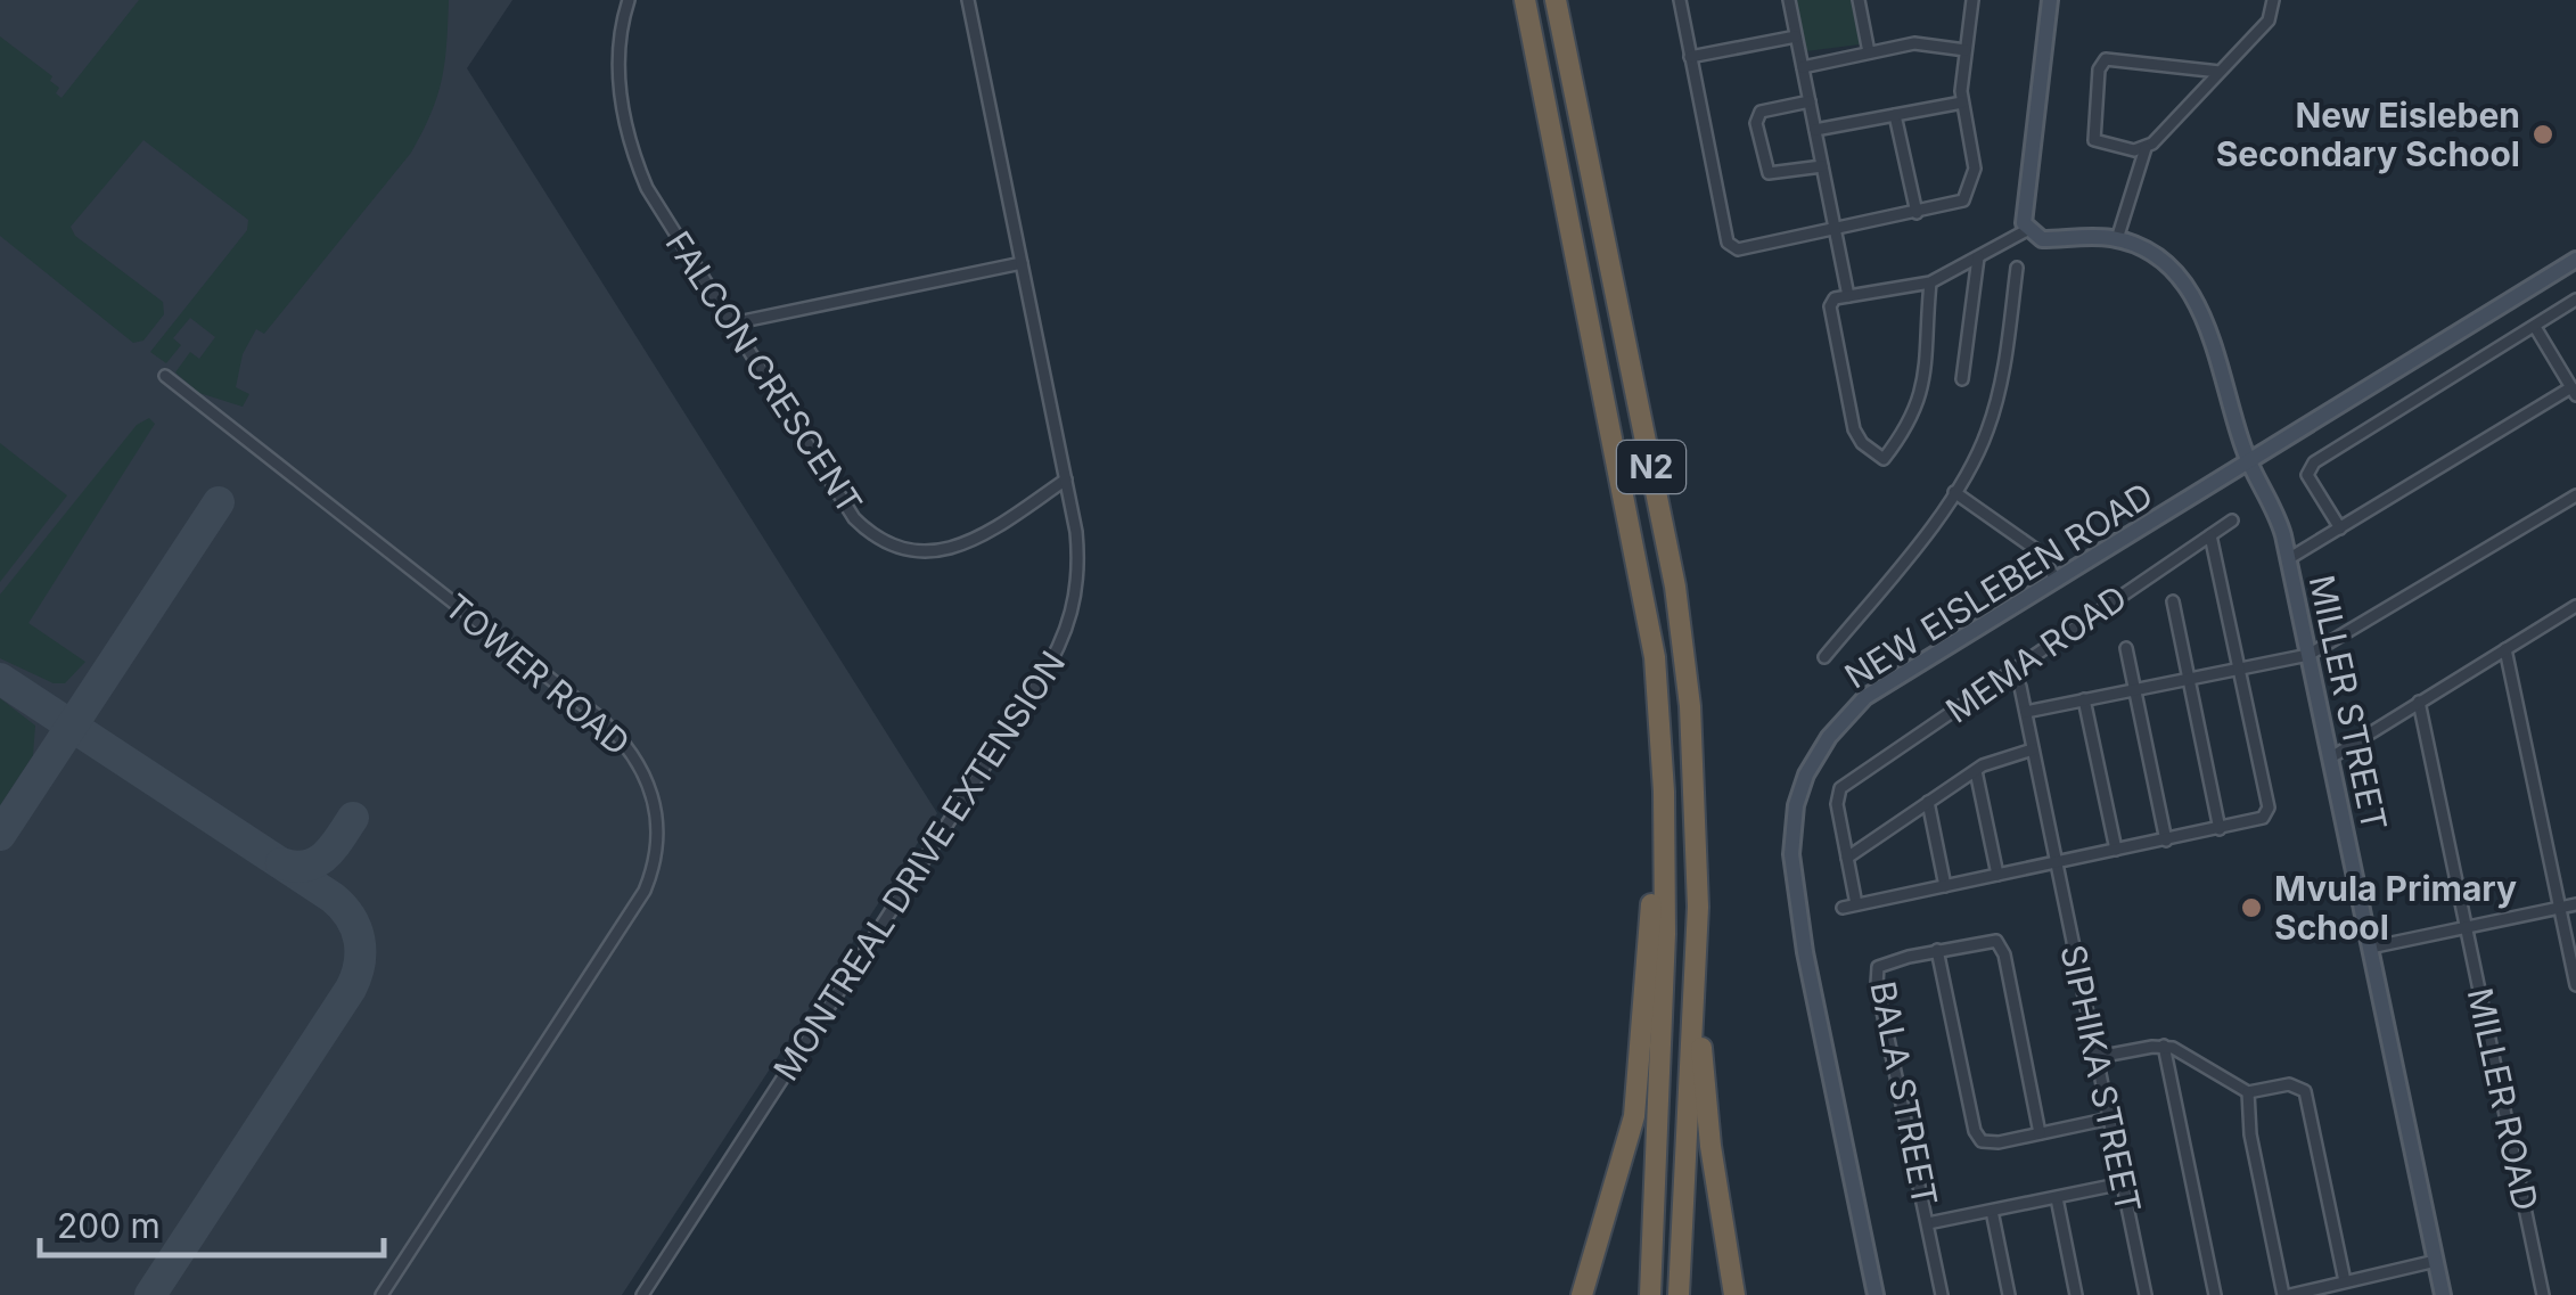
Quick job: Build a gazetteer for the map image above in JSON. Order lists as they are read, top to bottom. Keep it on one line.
{"streets":{"highway":["N2"],"street":["FALCON CRESCENT","NEW EISLEBEN ROAD","MEMA ROAD","TOWER ROAD","MILLER STREET","MONTREAL DRIVE EXTENSION","SIPHIKA STREET","BALA STREET","MILLER ROAD"]},"crossings":[["FALCON CRESCENT","MONTREAL DRIVE EXTENSION"],["NEW EISLEBEN ROAD","MILLER STREET"],["MEMA ROAD","SIPHIKA STREET"],["SIPHIKA STREET","BALA STREET"]],"places":["New Eisleben Secondary School","Mvula Primary School"],"scale_bar":"200 m"}
